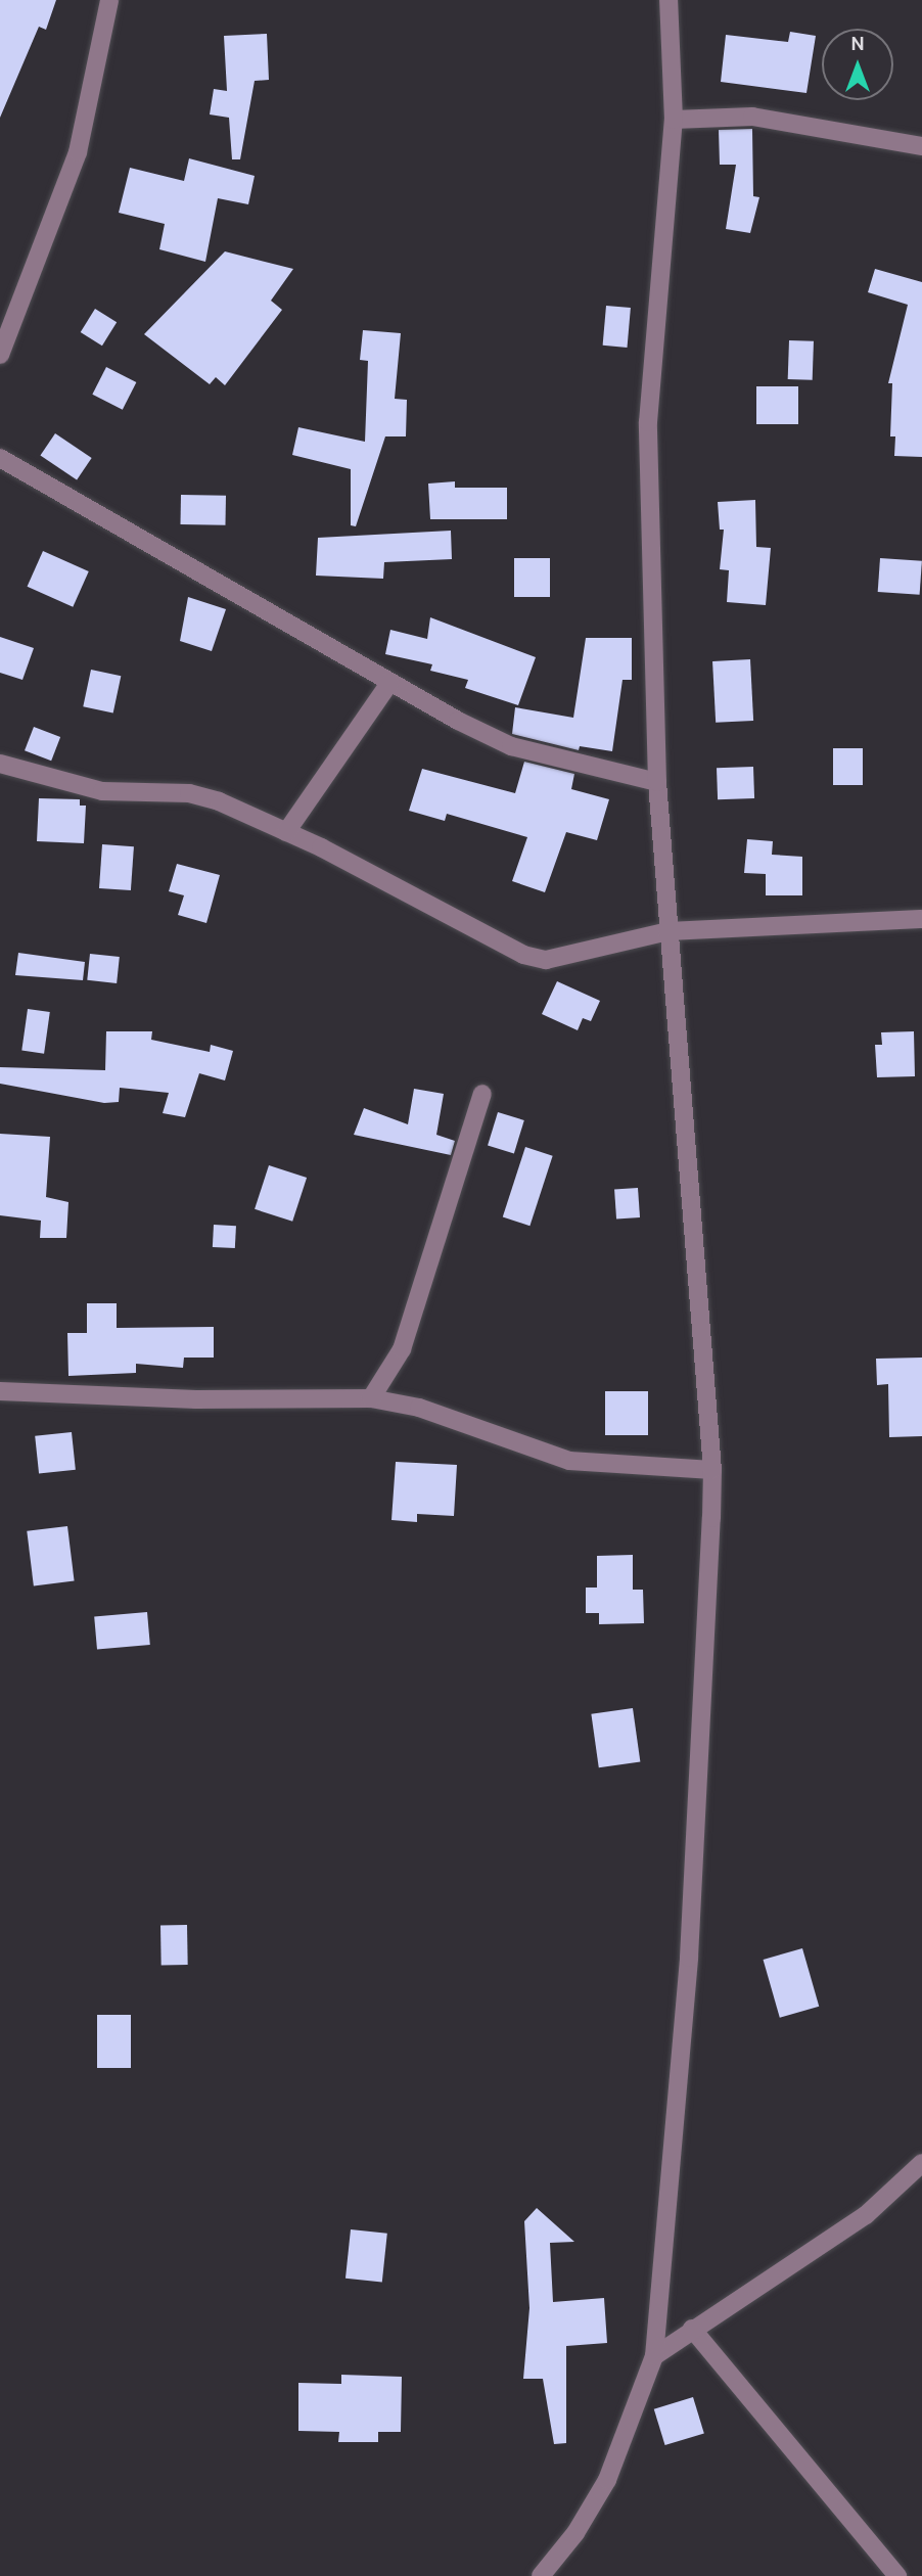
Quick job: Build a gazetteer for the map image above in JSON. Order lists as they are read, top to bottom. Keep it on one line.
{"north":"top"}
